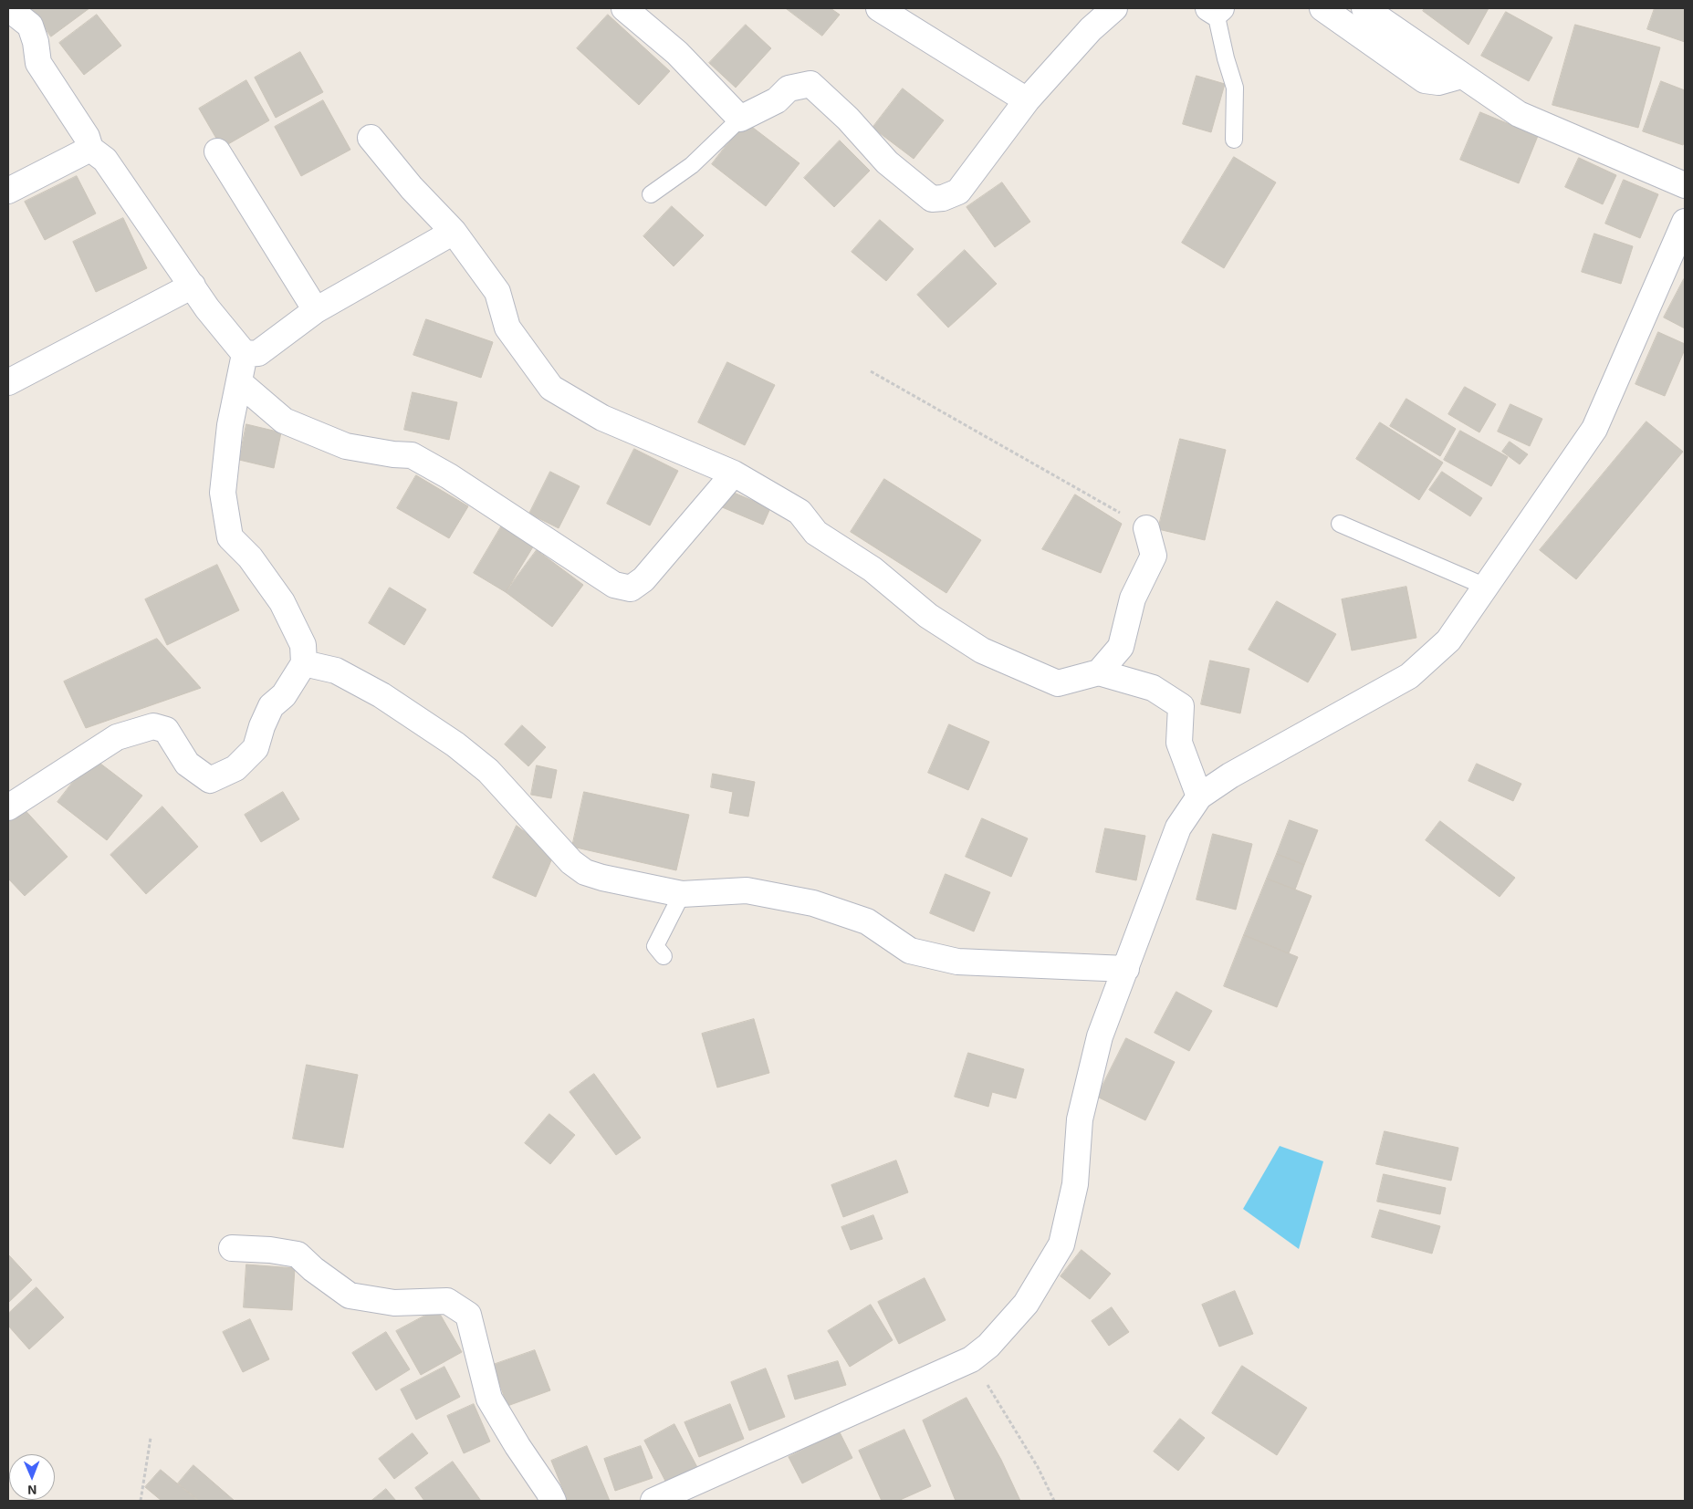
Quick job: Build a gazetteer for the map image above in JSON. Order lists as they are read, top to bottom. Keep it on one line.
{"north":"bottom"}
